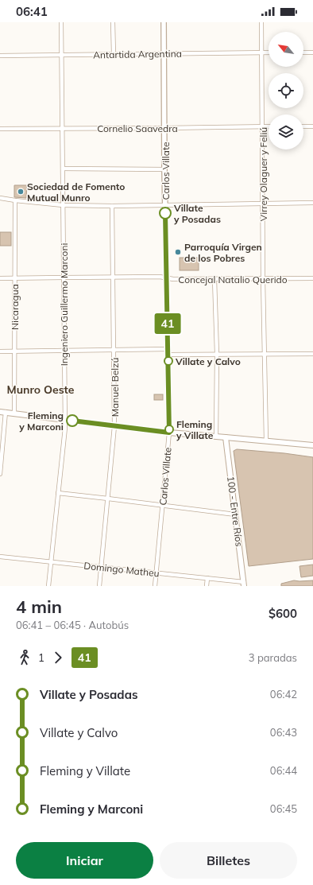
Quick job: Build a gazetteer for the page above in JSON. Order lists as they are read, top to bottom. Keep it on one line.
{"streets":{"main road":["100 - Entre Ríos"],"street":["Antartida Argentina","Cornelio Saavedra","Carlos Villate","Virrey Olaguer y Feliú","Concejal Natalio Querido","Ingeniero Guillermo Marconi","Nicaragua","Manuel Belzú","Domingo Matheu"]},"crossings":[["Antartida Argentina","Carlos Villate"],["Antartida Argentina","Virrey Olaguer y Feliú"],["Antartida Argentina","Ingeniero Guillermo Marconi"],["Cornelio Saavedra","Carlos Villate"],["Cornelio Saavedra","Virrey Olaguer y Feliú"],["Cornelio Saavedra","Ingeniero Guillermo Marconi"],["Carlos Villate","Concejal Natalio Querido"],["Carlos Villate","Domingo Matheu"],["Virrey Olaguer y Feliú","Concejal Natalio Querido"],["Concejal Natalio Querido","Ingeniero Guillermo Marconi"],["Concejal Natalio Querido","Nicaragua"],["Concejal Natalio Querido","Manuel Belzú"],["Ingeniero Guillermo Marconi","Domingo Matheu"],["Manuel Belzú","Domingo Matheu"],["100 - Entre Ríos","Domingo Matheu"]],"districts":["Munro Oeste"],"places":["Sociedad de Fomento Mutual Munro","Villate y Posadas","Parroquía Virgen de los Pobres","Villate y Calvo","Fleming y Marconi","Fleming y Villate"],"lines":["bus line 41"],"north":"top left","page":{"status":"06:41","on_map":"41","heading":["4 min","06:41 – 06:45 · Autobús","$600"],"legs":["1","41","3 paradas"],"list":[{"name":"Villate y Posadas","value":"06:42"},{"name":"Villate y Calvo","value":"06:43"},{"name":"Fleming y Villate","value":"06:44"},{"name":"Fleming y Marconi","value":"06:45"}],"buttons":["Iniciar","Billetes"]}}
